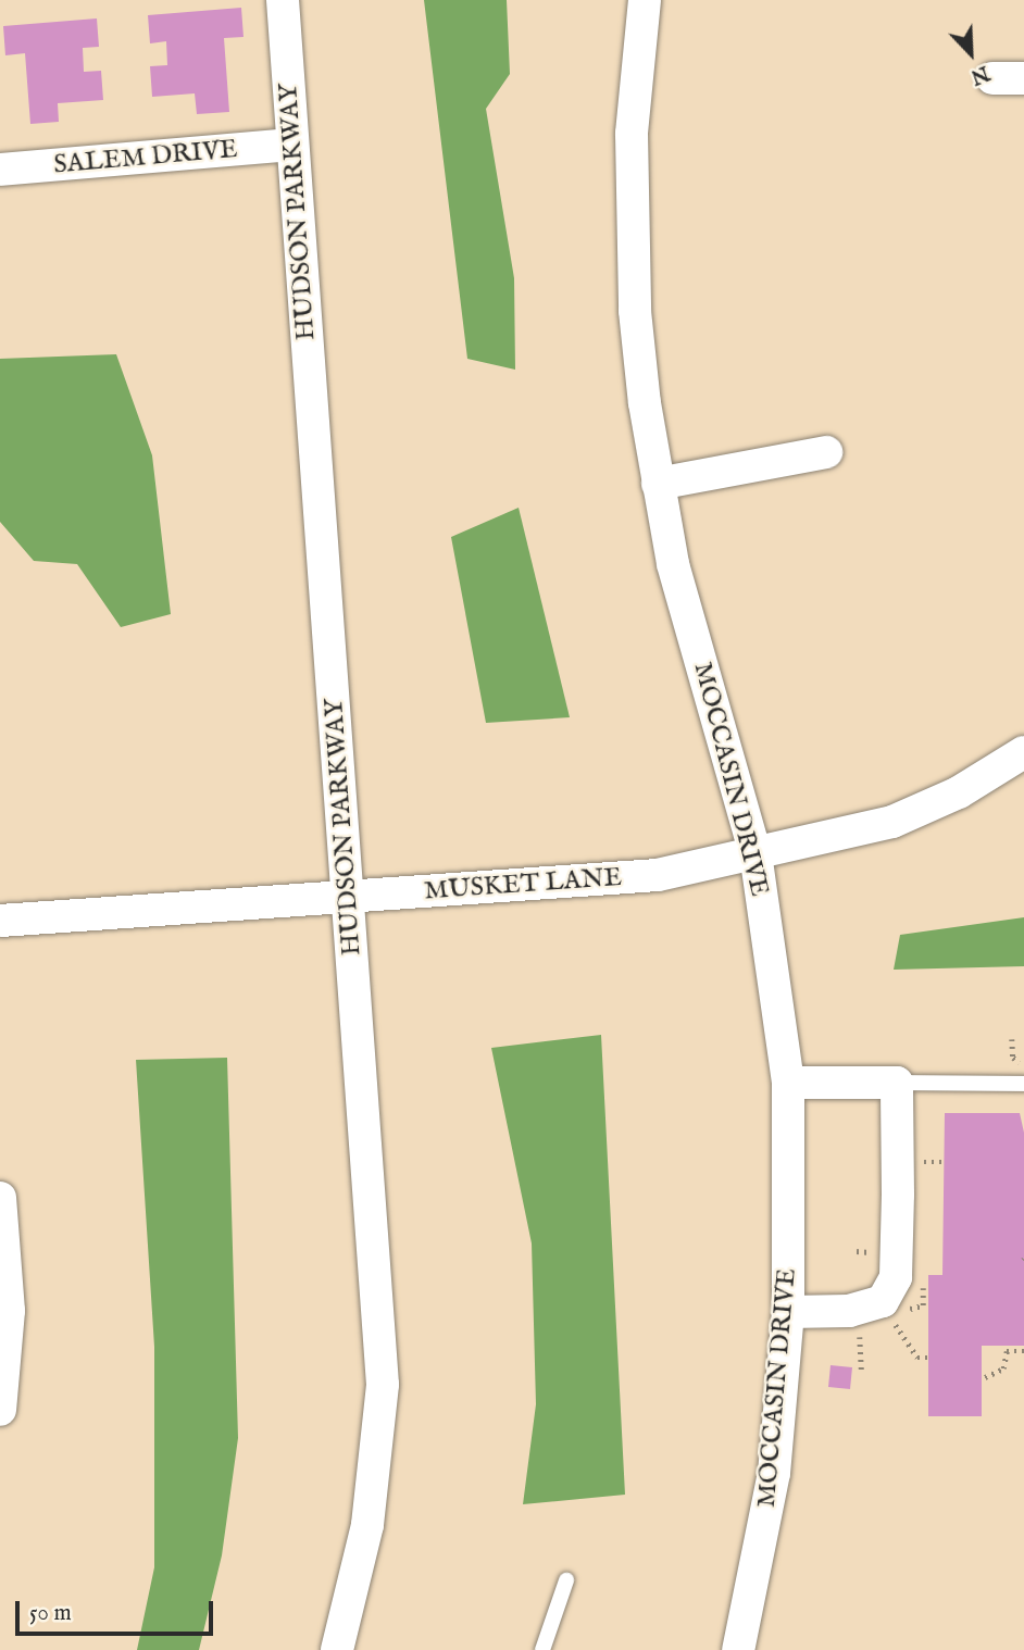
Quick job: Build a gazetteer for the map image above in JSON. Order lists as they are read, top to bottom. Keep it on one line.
{"streets":{"street":["SALEM DRIVE","HUDSON PARKWAY","MOCCASIN DRIVE","MUSKET LANE"]},"crossings":[["SALEM DRIVE","HUDSON PARKWAY"],["HUDSON PARKWAY","MUSKET LANE"],["MOCCASIN DRIVE","MUSKET LANE"]],"scale_bar":"50 m","north":"bottom right"}
